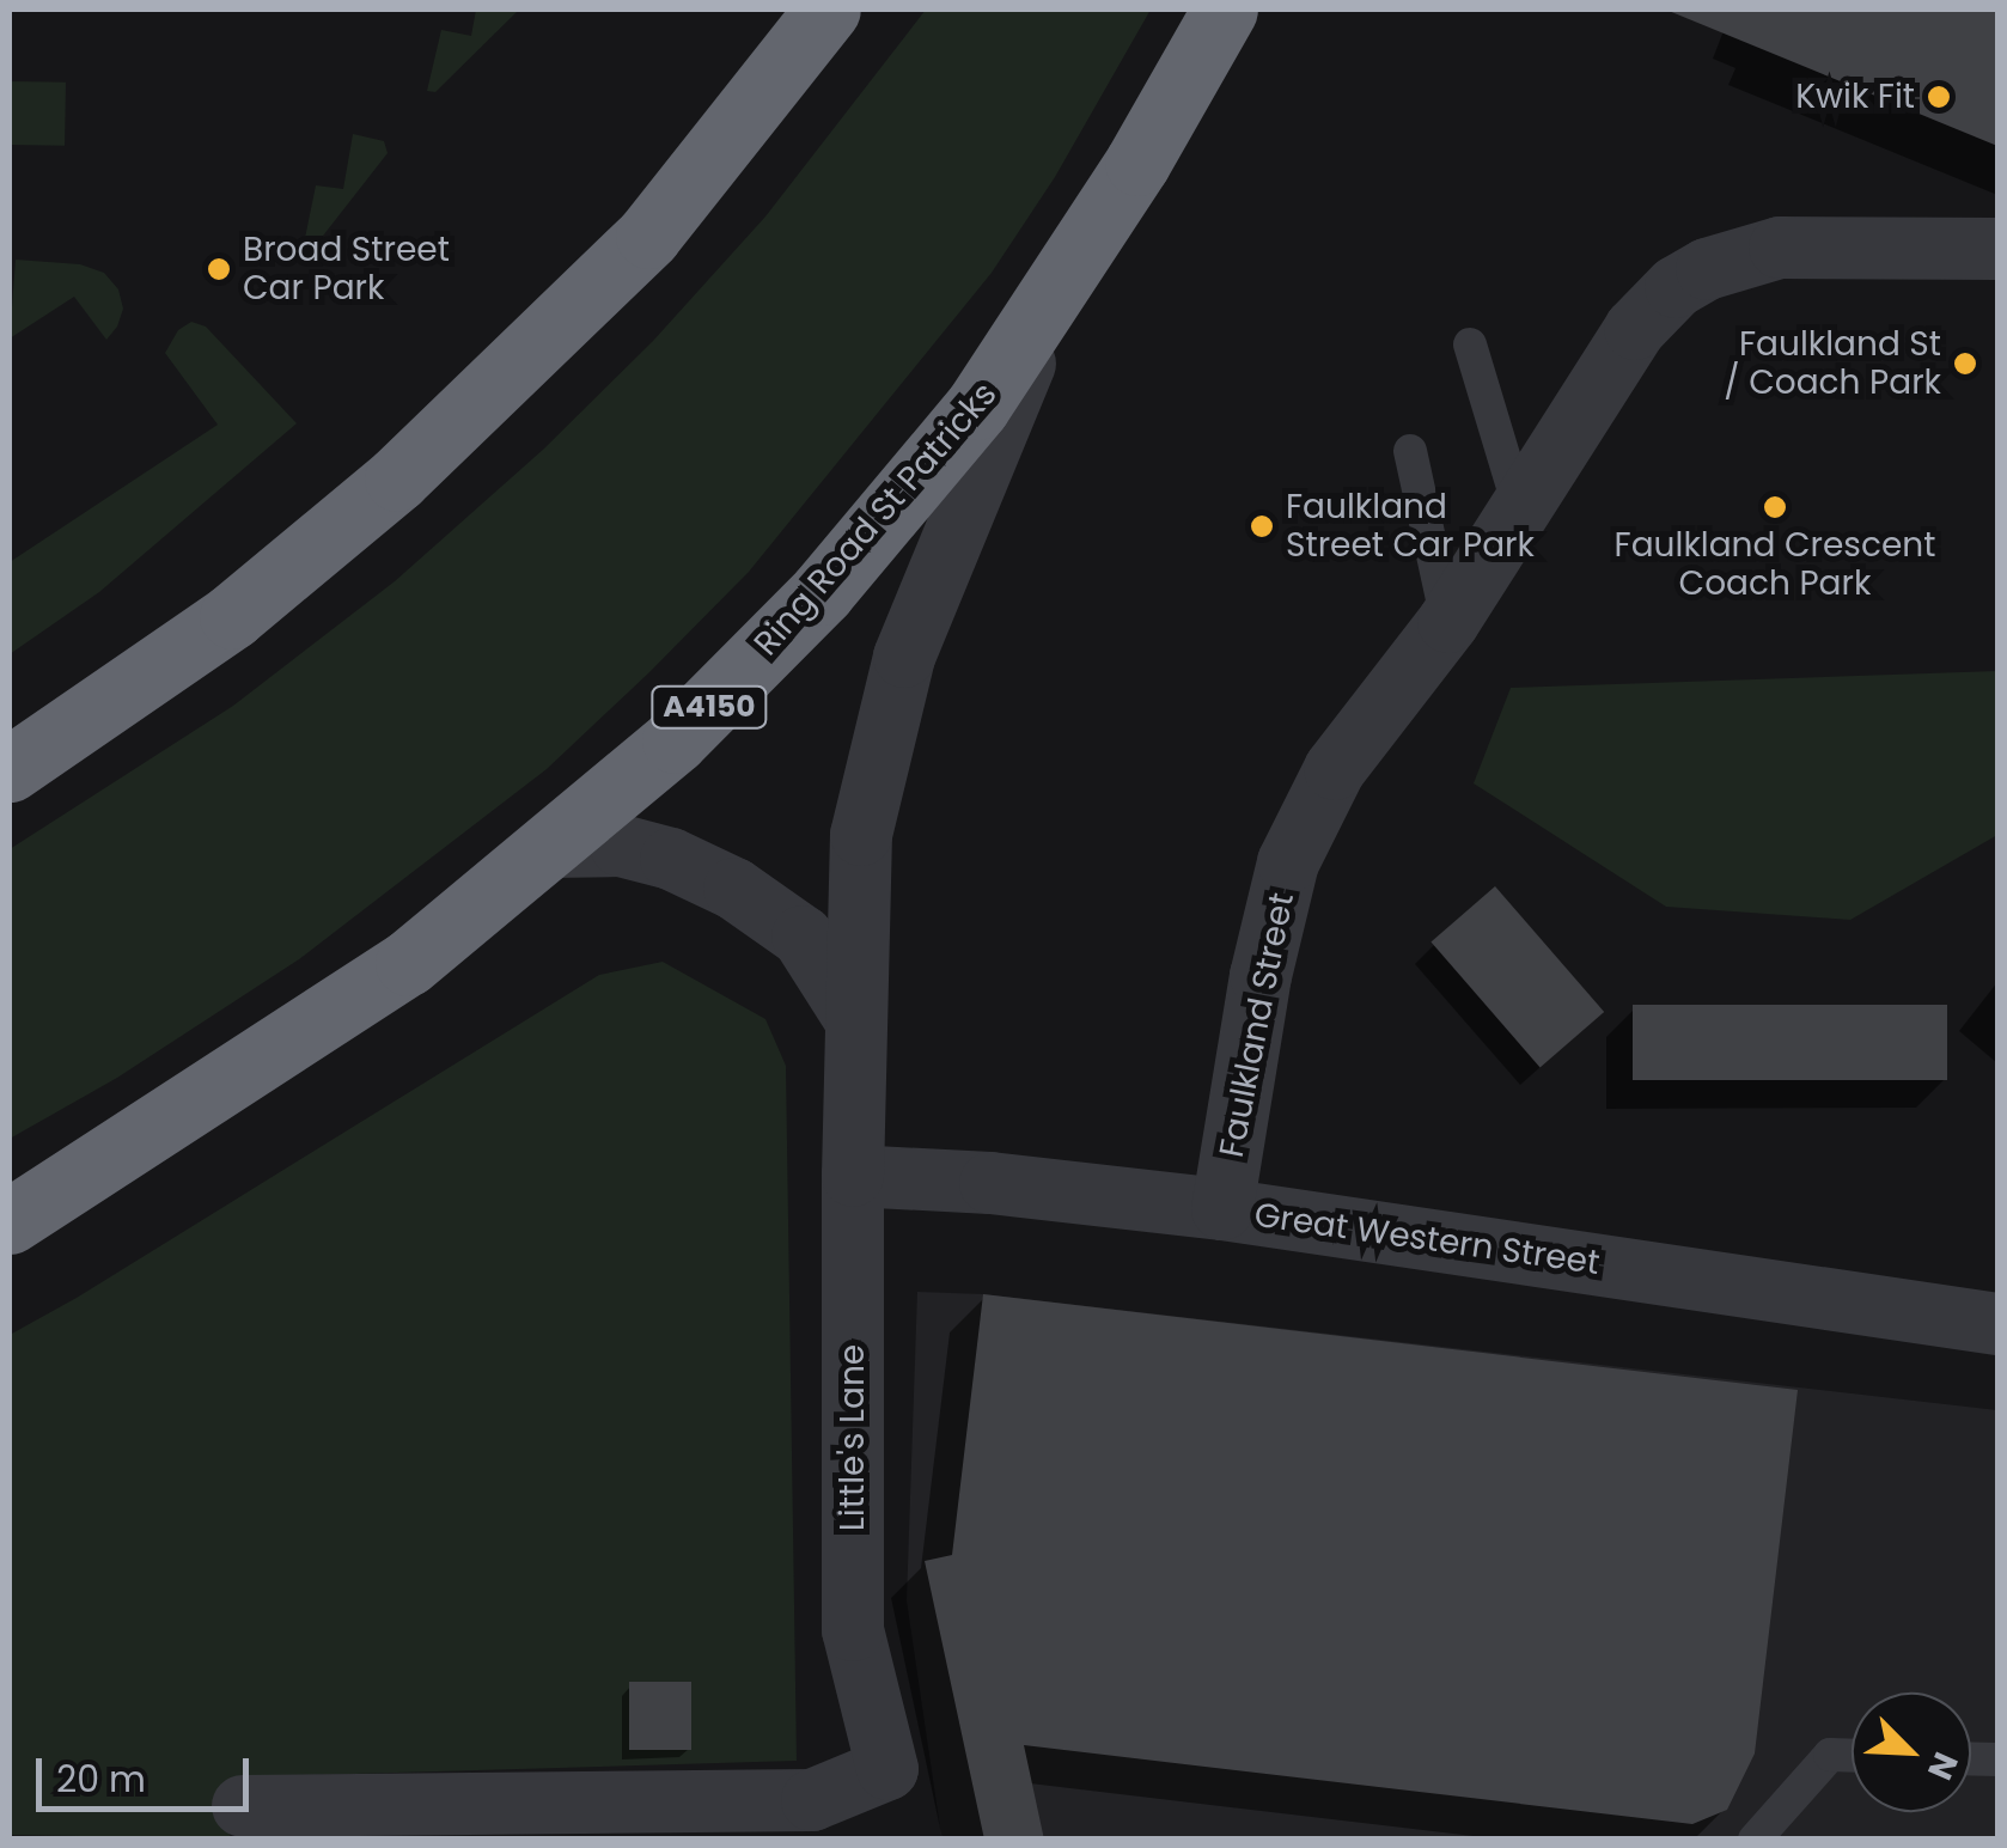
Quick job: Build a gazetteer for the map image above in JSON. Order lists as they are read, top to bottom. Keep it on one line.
{"streets":{"highway":["Ring Road St Patricks","A4150"],"street":["Faulkland Street","Great Western Street","Little's Lane"]},"crossings":[["Ring Road St Patricks","Little's Lane"],["Faulkland Street","Great Western Street"],["Great Western Street","Little's Lane"]],"places":["Kwik Fit","Broad Street Car Park","Faulkland St / Coach Park","Faulkland Crescent Coach Park","Faulkland Street Car Park"],"scale_bar":"20 m","north":"bottom right"}
